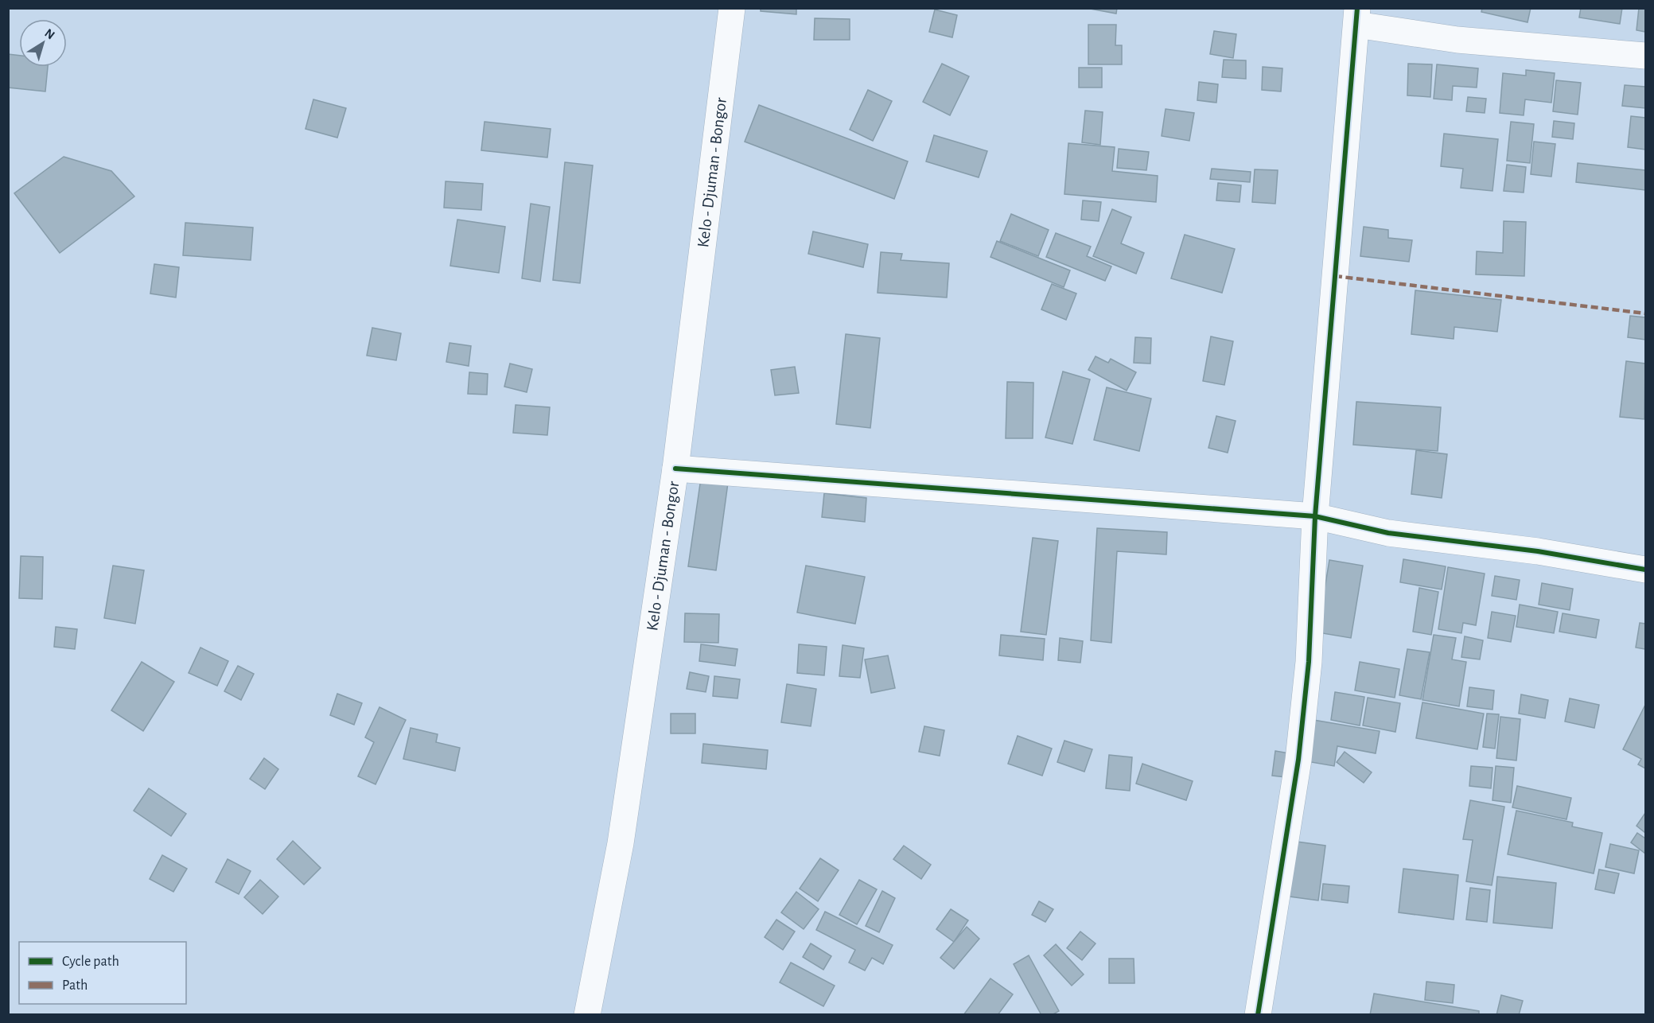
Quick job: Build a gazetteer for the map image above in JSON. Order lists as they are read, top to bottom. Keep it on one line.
{"streets":{"main road":["Kelo - Djuman - Bongor"]},"legend":["Cycle path","Path"],"north":"top right"}
